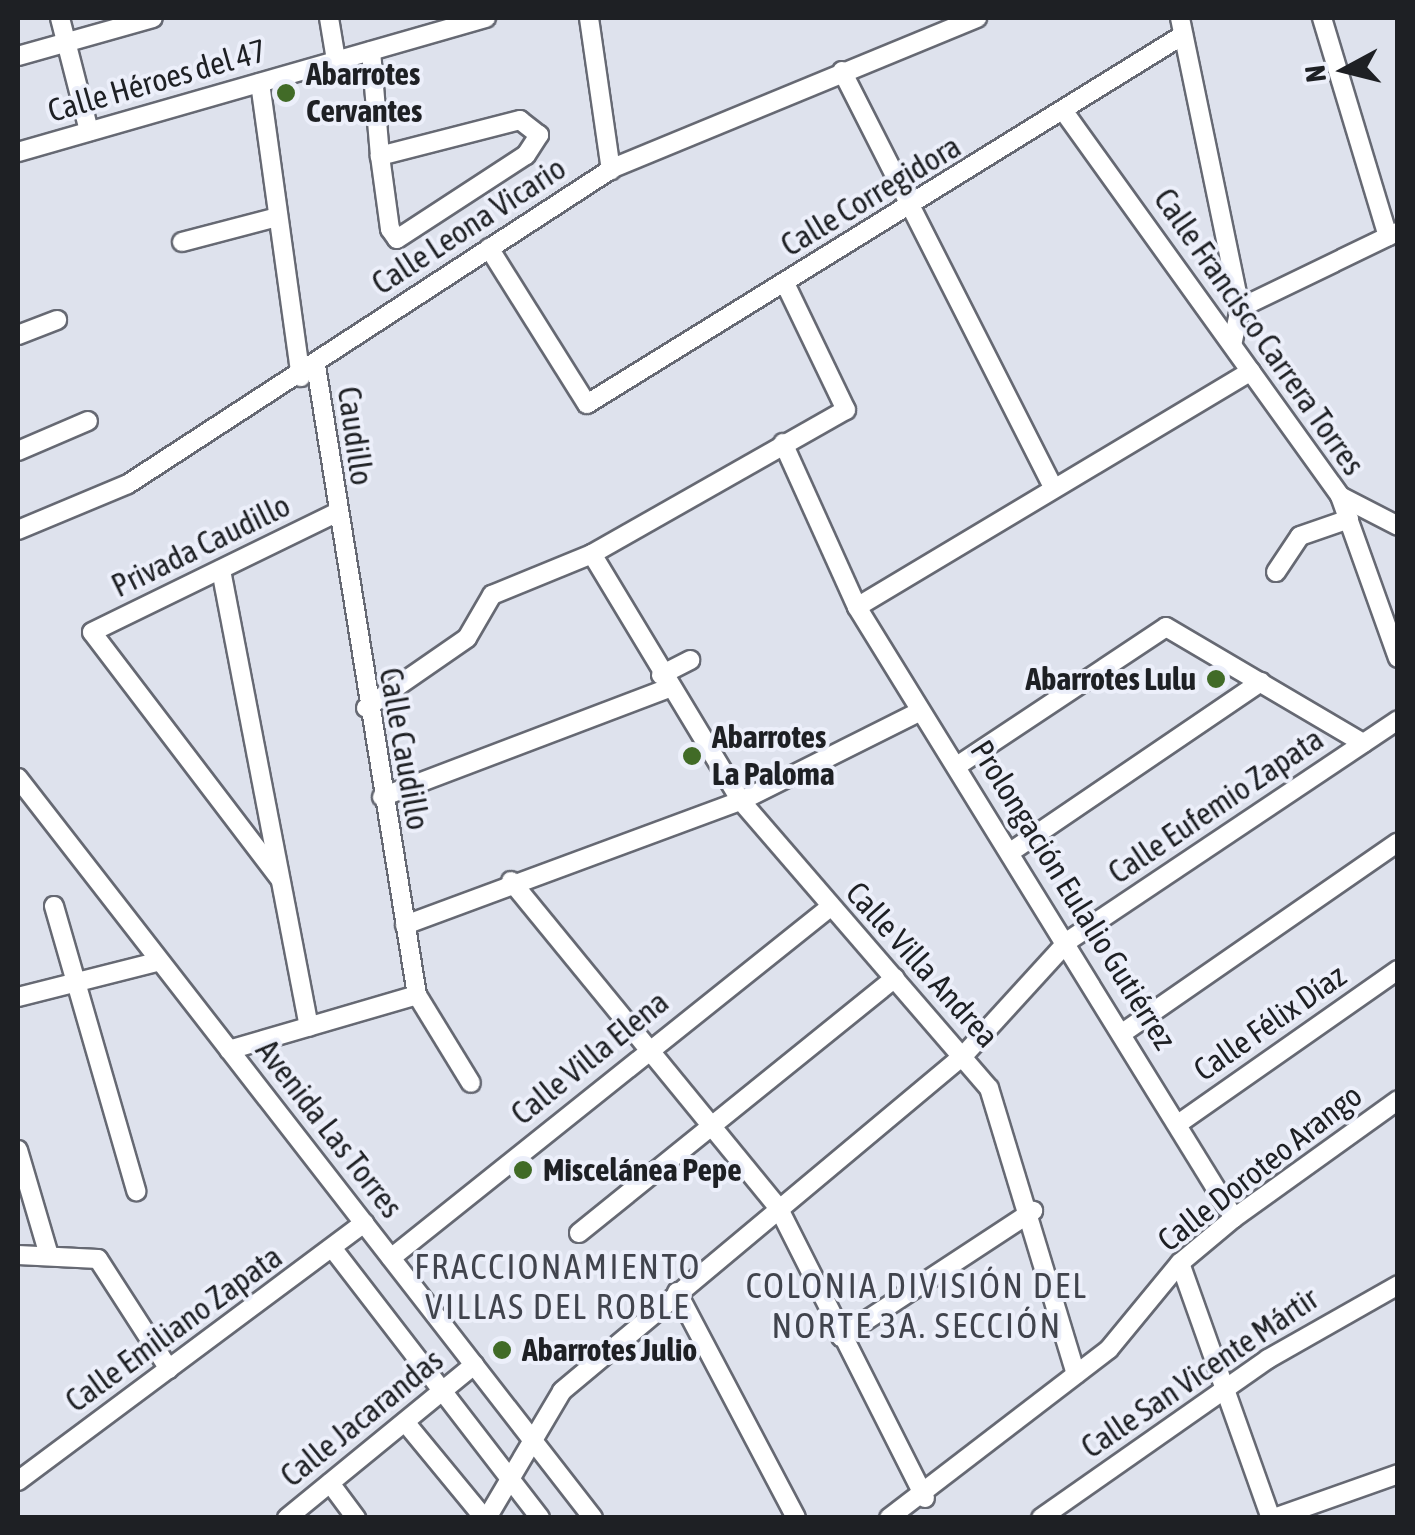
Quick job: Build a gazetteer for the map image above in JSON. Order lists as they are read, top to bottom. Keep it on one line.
{"streets":{"street":["Calle Héroes del 47","Calle Corregidora","Calle Leona Vicario","Calle Francisco Carrera Torres","Caudillo","Privada Caudillo","Calle Caudillo","Calle Eufemio Zapata","Prolongación Eulalio Gutiérrez","Calle Villa Andrea","Calle Félix Díaz","Calle Villa Elena","Avenida Las Torres","Calle Doroteo Arango","Calle Emiliano Zapata","Calle San Vicente Mártir","Calle Jacarandas"]},"crossings":[["Calle Héroes del 47","Caudillo"],["Calle Corregidora","Calle Leona Vicario"],["Calle Corregidora","Calle Francisco Carrera Torres"],["Calle Leona Vicario","Caudillo"],["Caudillo","Privada Caudillo"],["Caudillo","Calle Caudillo"],["Privada Caudillo","Calle Caudillo"],["Calle Eufemio Zapata","Prolongación Eulalio Gutiérrez"],["Calle Eufemio Zapata","Calle Villa Andrea"],["Calle Eufemio Zapata","Avenida Las Torres"],["Prolongación Eulalio Gutiérrez","Calle Félix Díaz"],["Prolongación Eulalio Gutiérrez","Calle Doroteo Arango"],["Calle Villa Andrea","Calle Villa Elena"],["Calle Villa Andrea","Calle Doroteo Arango"],["Calle Villa Elena","Avenida Las Torres"],["Avenida Las Torres","Calle Emiliano Zapata"],["Avenida Las Torres","Calle Jacarandas"]],"districts":["FRACCIONAMIENTO VILLAS DEL ROBLE","COLONIA DIVISIÓN DEL NORTE 3A. SECCIÓN"],"places":["Abarrotes Cervantes","Abarrotes Lulu","Abarrotes La Paloma","Miscelánea Pepe","Abarrotes Julio"],"north":"left"}
